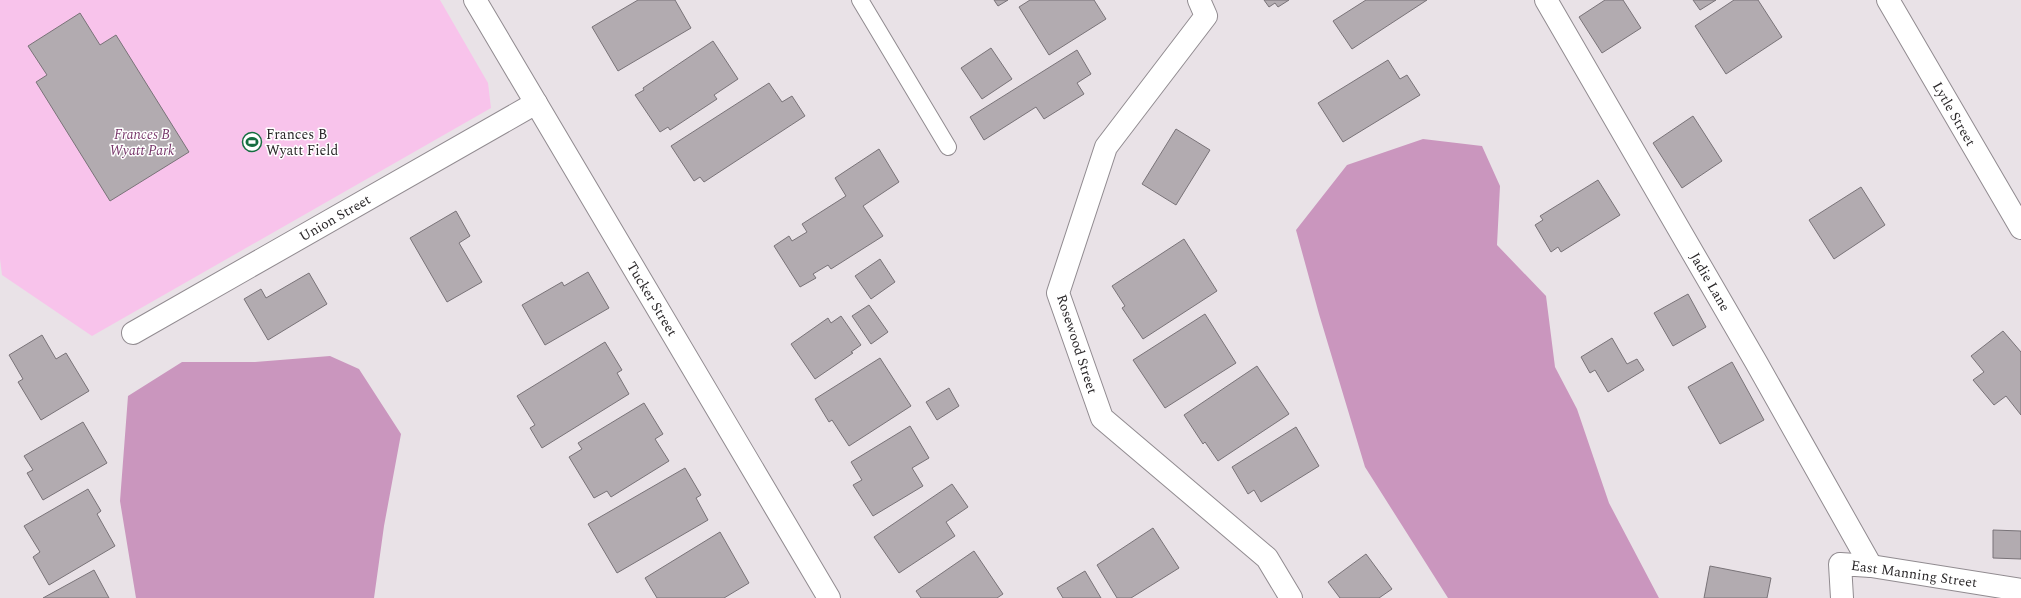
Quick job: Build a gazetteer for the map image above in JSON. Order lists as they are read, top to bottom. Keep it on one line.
{"streets":{"street":["Lytle Street","Union Street","Jadie Lane","Tucker Street","Rosewood Street","East Manning Street"]},"crossings":[["Union Street","Tucker Street"],["Jadie Lane","East Manning Street"]],"parks":["Frances B Wyatt Park"],"places":{"sports":["Frances B Wyatt Field"]}}
